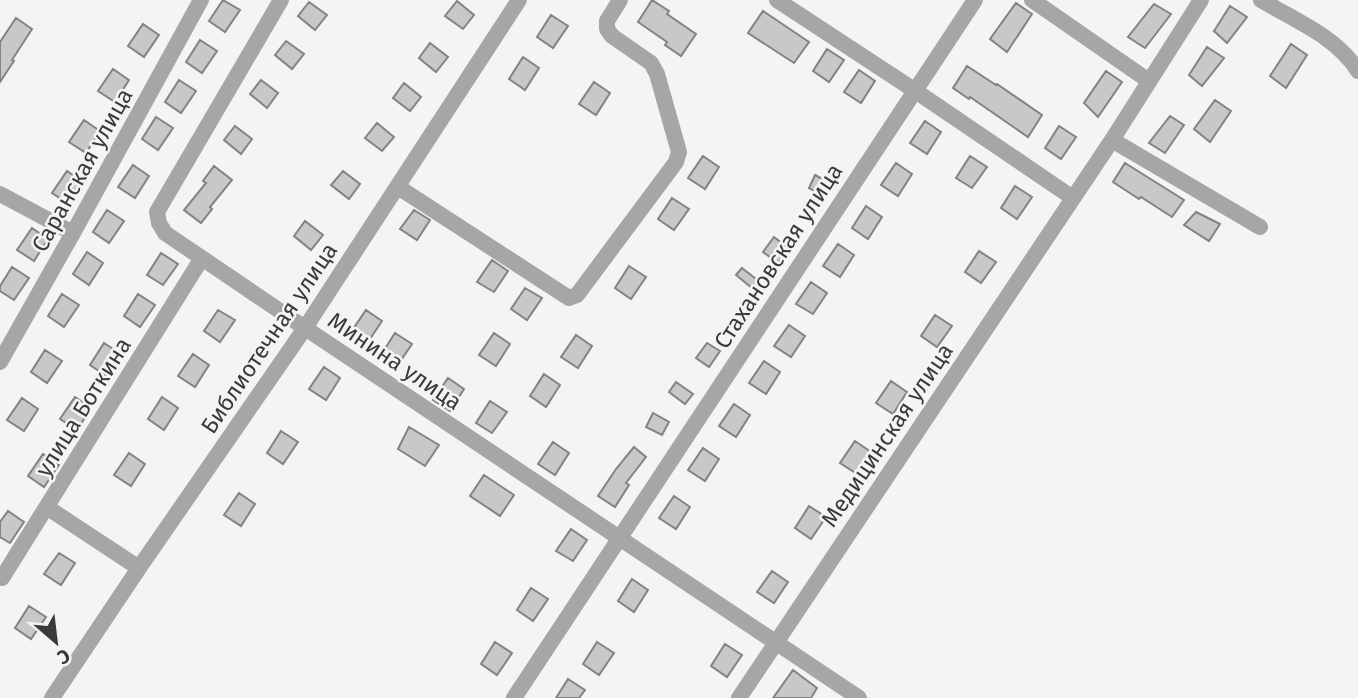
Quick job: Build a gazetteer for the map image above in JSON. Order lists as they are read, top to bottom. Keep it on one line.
{"streets":{"street":["Саранская улица","Стахановская улица","Библиотечная улица","Минина улица","улица Боткина","Медицинская улица"]},"crossings":[["Стахановская улица","Минина улица"],["Библиотечная улица","Минина улица"],["Минина улица","улица Боткина"],["Минина улица","Медицинская улица"]],"north":"bottom right"}
